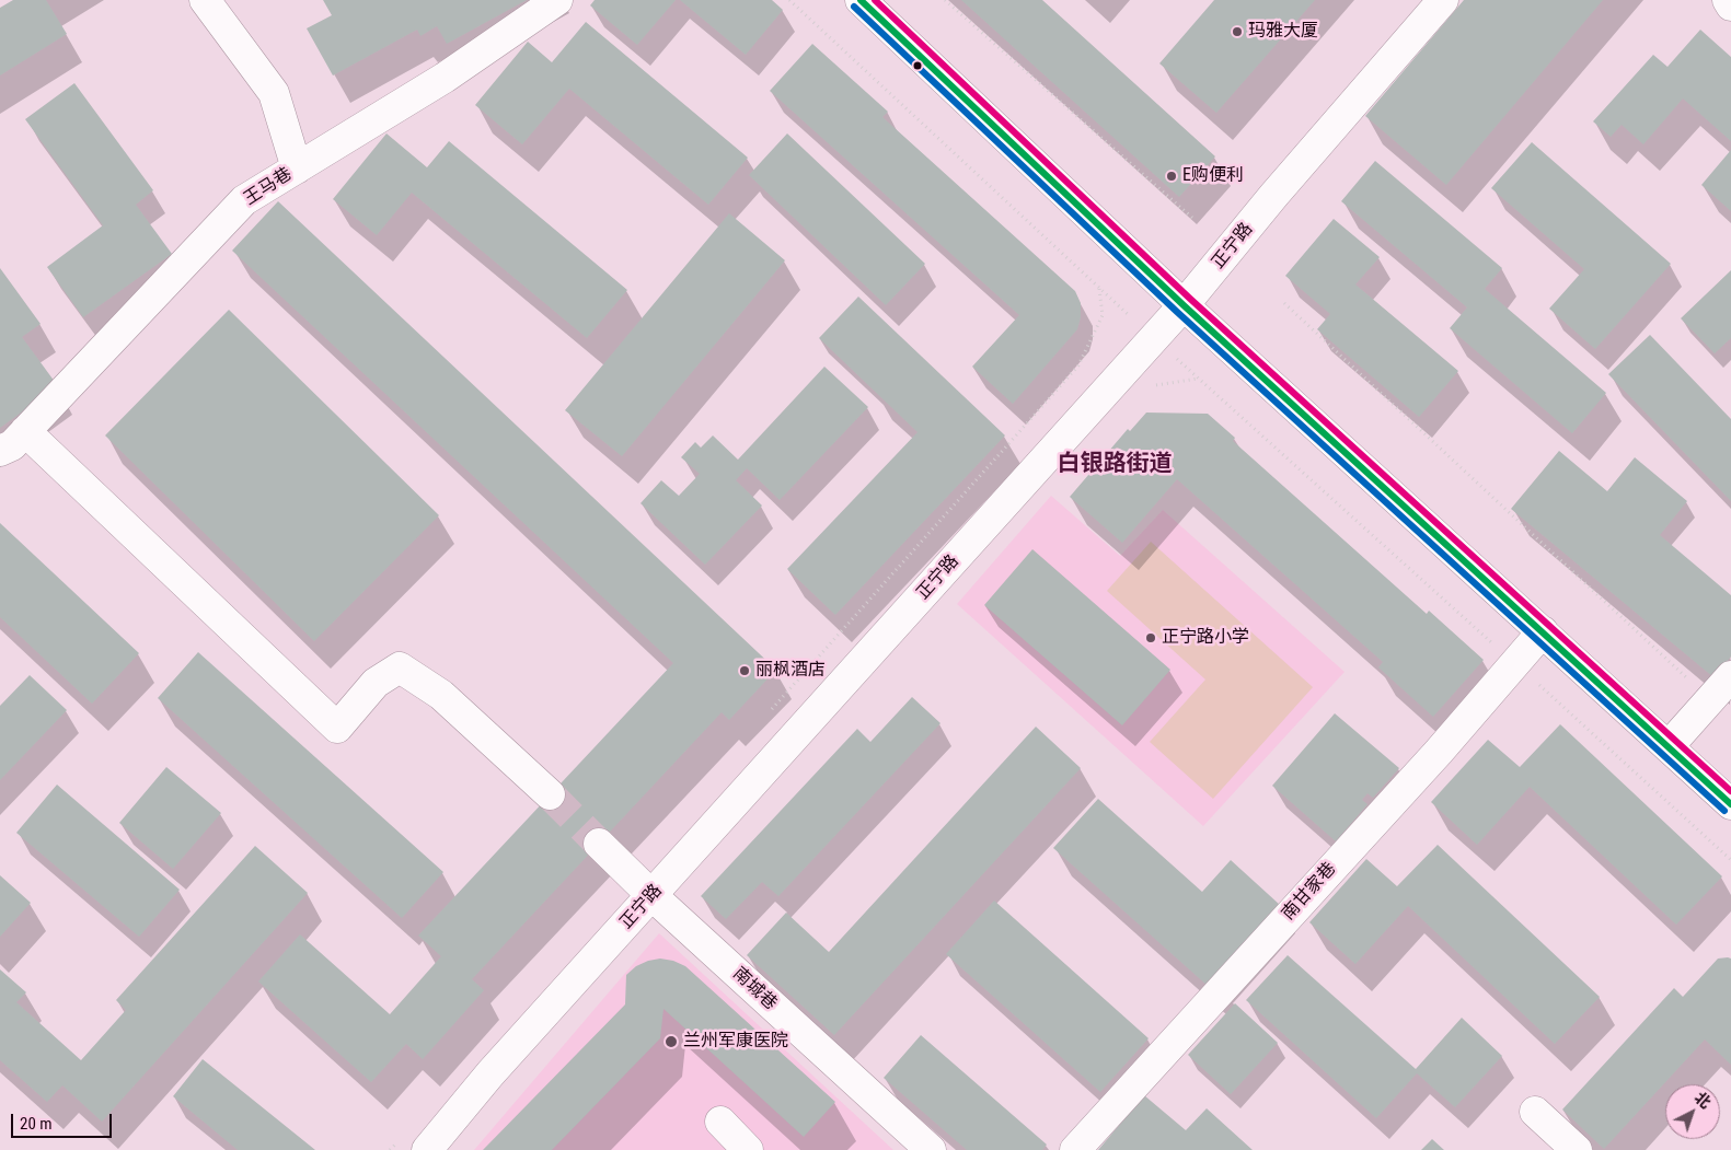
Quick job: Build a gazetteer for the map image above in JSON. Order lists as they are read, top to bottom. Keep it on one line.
{"streets":{"street":["王马巷","正宁路","南甘家巷","南城巷"]},"crossings":[["正宁路","南城巷"]],"districts":["白银路街道"],"places":["玛雅大厦","E购便利","正宁路小学","丽枫酒店","兰州军康医院"],"scale_bar":"20 m","north":"top right"}
